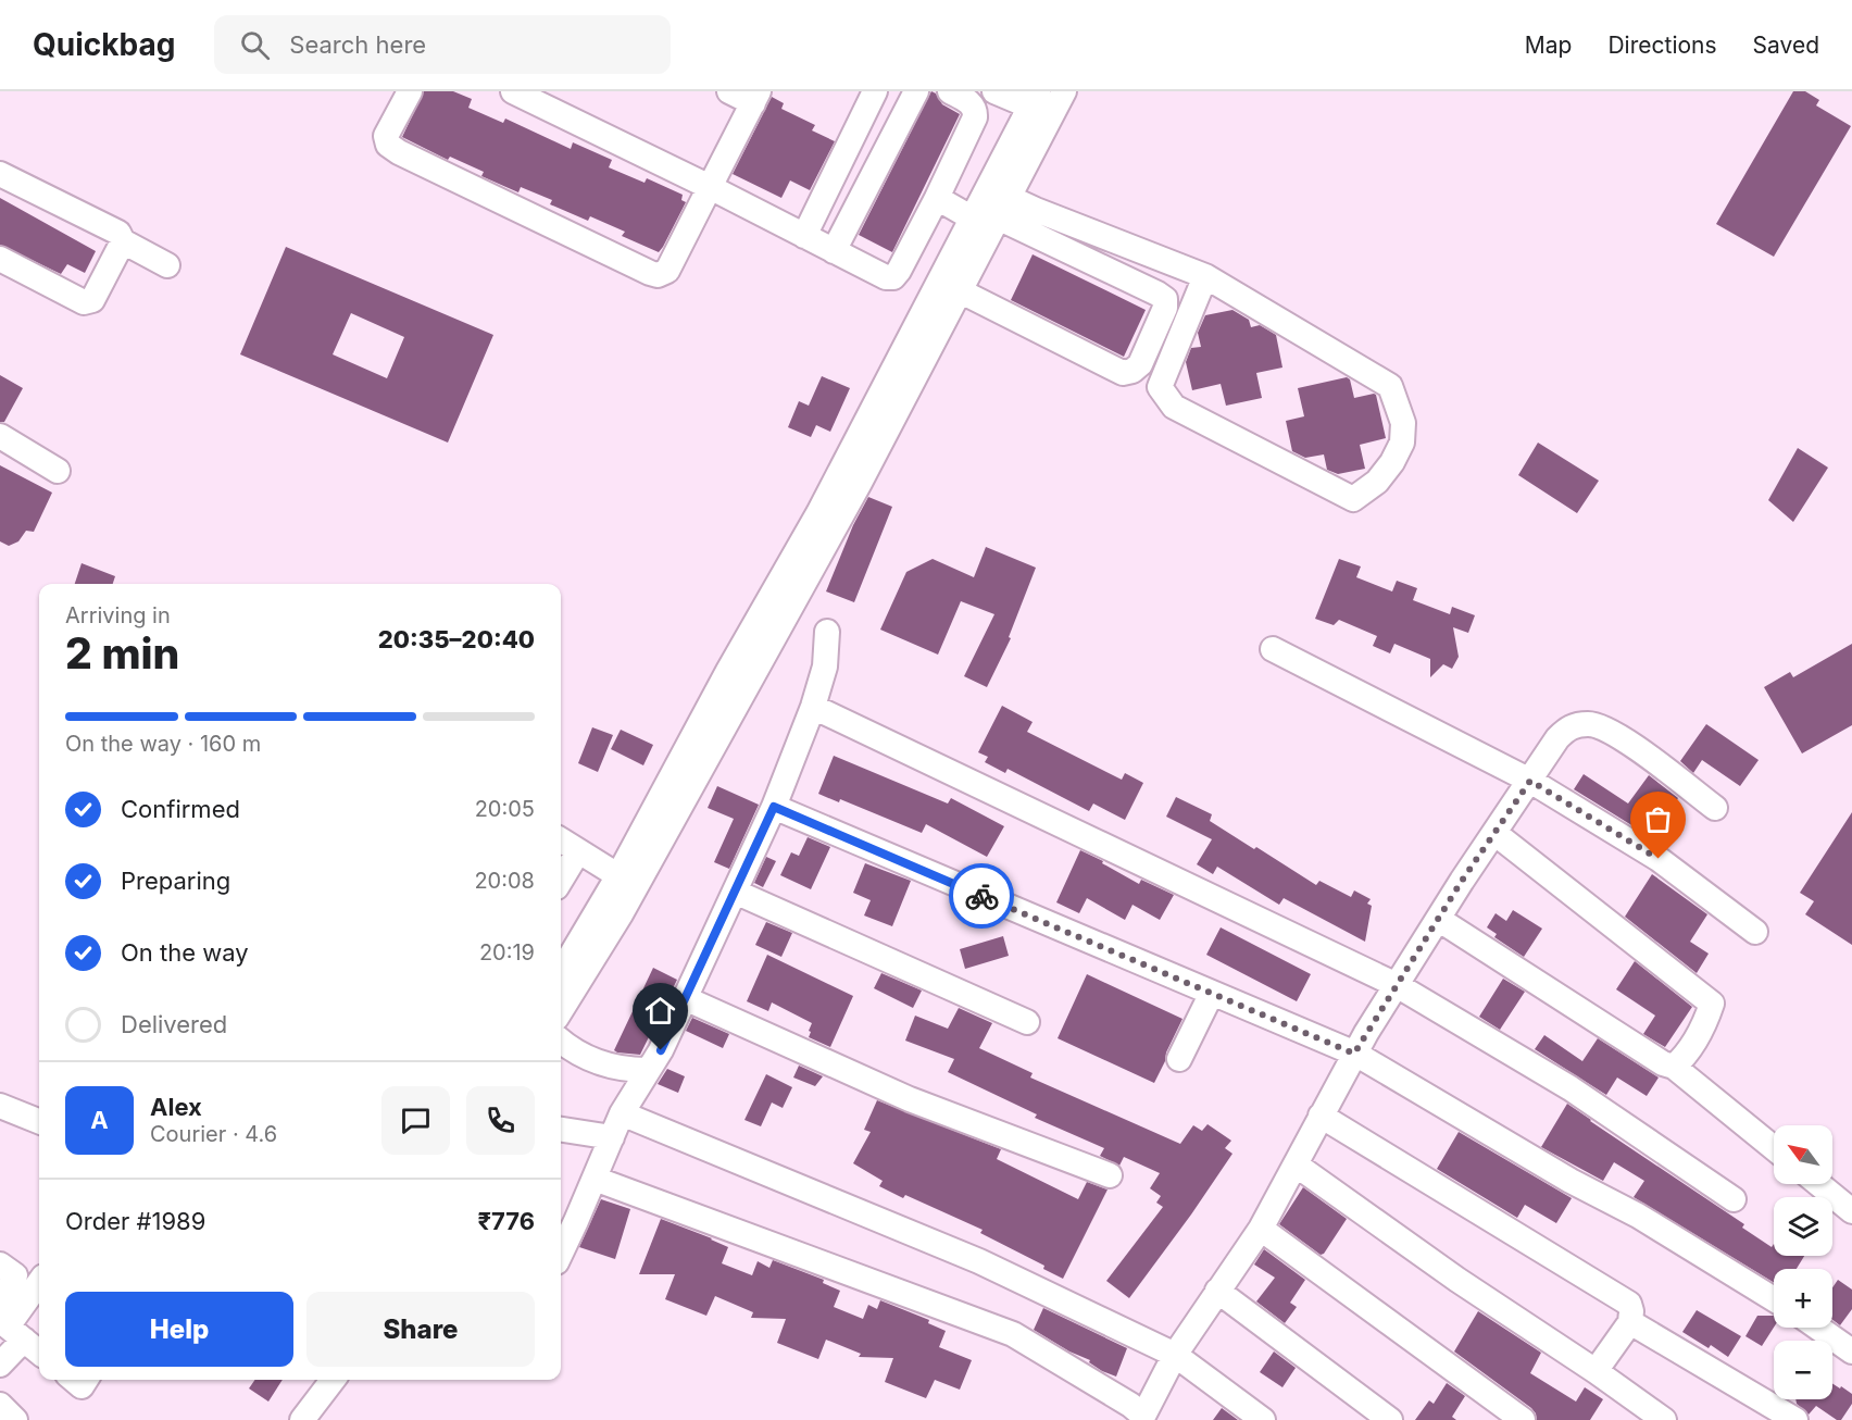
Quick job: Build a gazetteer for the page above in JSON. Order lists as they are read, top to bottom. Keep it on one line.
{"north":"top left","page":{"header":"Quickbag","search":"Search here","nav":["Map","Directions","Saved"],"heading":["2 min","Arriving in","20:35–20:40"],"panel":["Alex","Courier · 4.6","Order #1989","₹776"],"bar":"On the way · 160 m","list":[["Confirmed","20:05"],["Preparing","20:08"],["On the way","20:19"],"Delivered"],"round":"A","map_buttons":["+","−"],"buttons":["Help","Share"]}}
